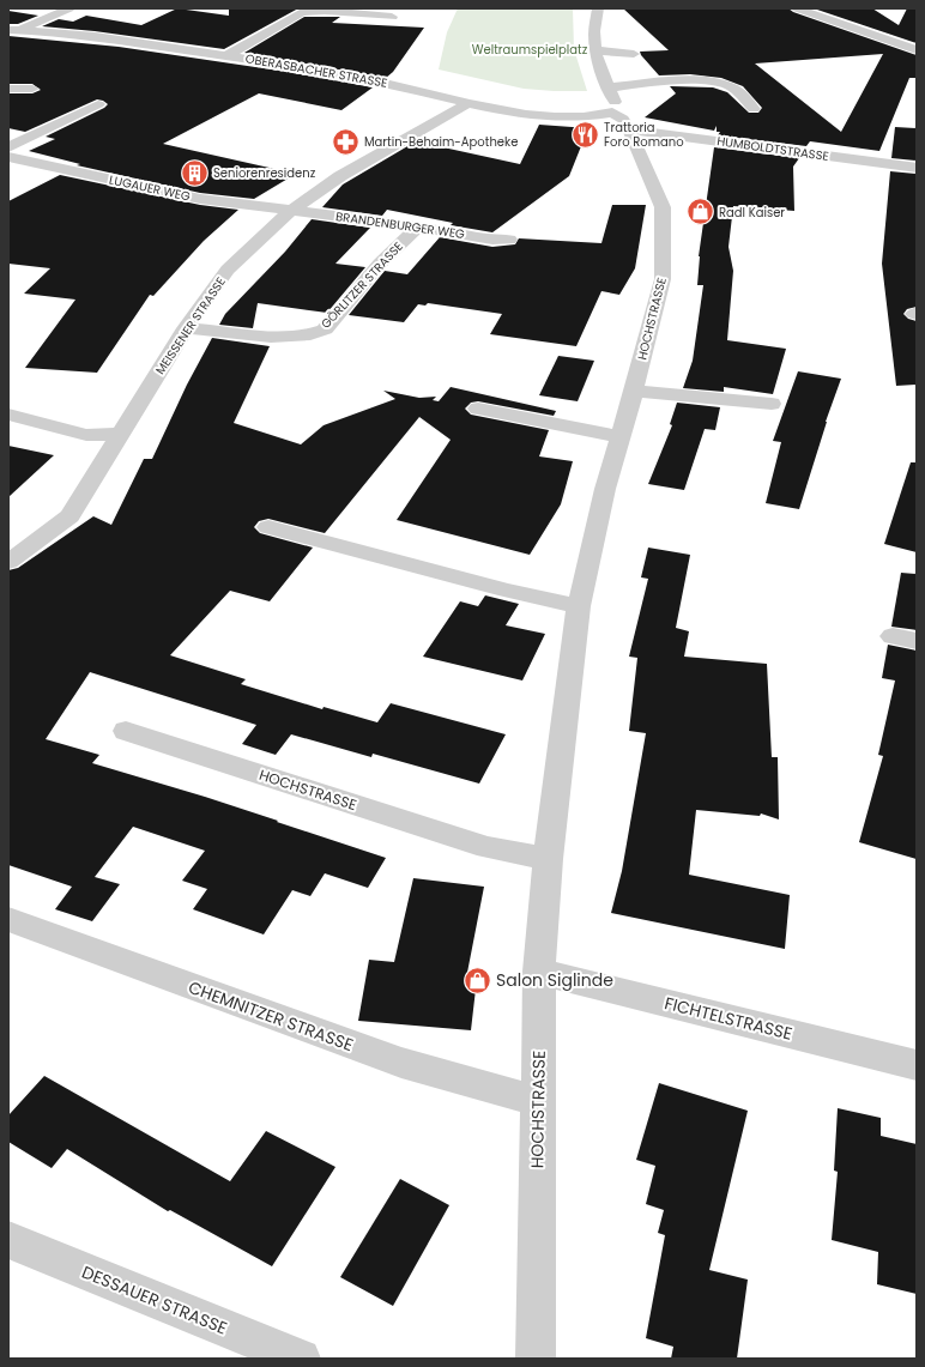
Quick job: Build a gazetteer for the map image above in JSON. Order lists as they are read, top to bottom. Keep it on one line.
{"streets":{"street":["OBERASBACHER STRASSE","HUMBOLDTSTRASSE","LUGAUER WEG","BRANDENBURGER WEG","GÖRLITZER STRASSE","HOCHSTRASSE","MEISSENER STRASSE","CHEMNITZER STRASSE","FICHTELSTRASSE","DESSAUER STRASSE"]},"crossings":[["OBERASBACHER STRASSE","HOCHSTRASSE"],["OBERASBACHER STRASSE","MEISSENER STRASSE"],["HUMBOLDTSTRASSE","HOCHSTRASSE"],["LUGAUER WEG","BRANDENBURGER WEG"],["LUGAUER WEG","MEISSENER STRASSE"],["BRANDENBURGER WEG","GÖRLITZER STRASSE"],["BRANDENBURGER WEG","MEISSENER STRASSE"],["GÖRLITZER STRASSE","MEISSENER STRASSE"],["HOCHSTRASSE","CHEMNITZER STRASSE"],["HOCHSTRASSE","FICHTELSTRASSE"]],"parks":["Weltraumspielplatz"],"places":{"restaurant":["Trattoria Foro Romano"],"pharmacy":["Martin-Behaim-Apotheke"],"building":["Seniorenresidenz"],"shop":["Radl Kaiser","Salon Siglinde"]}}
